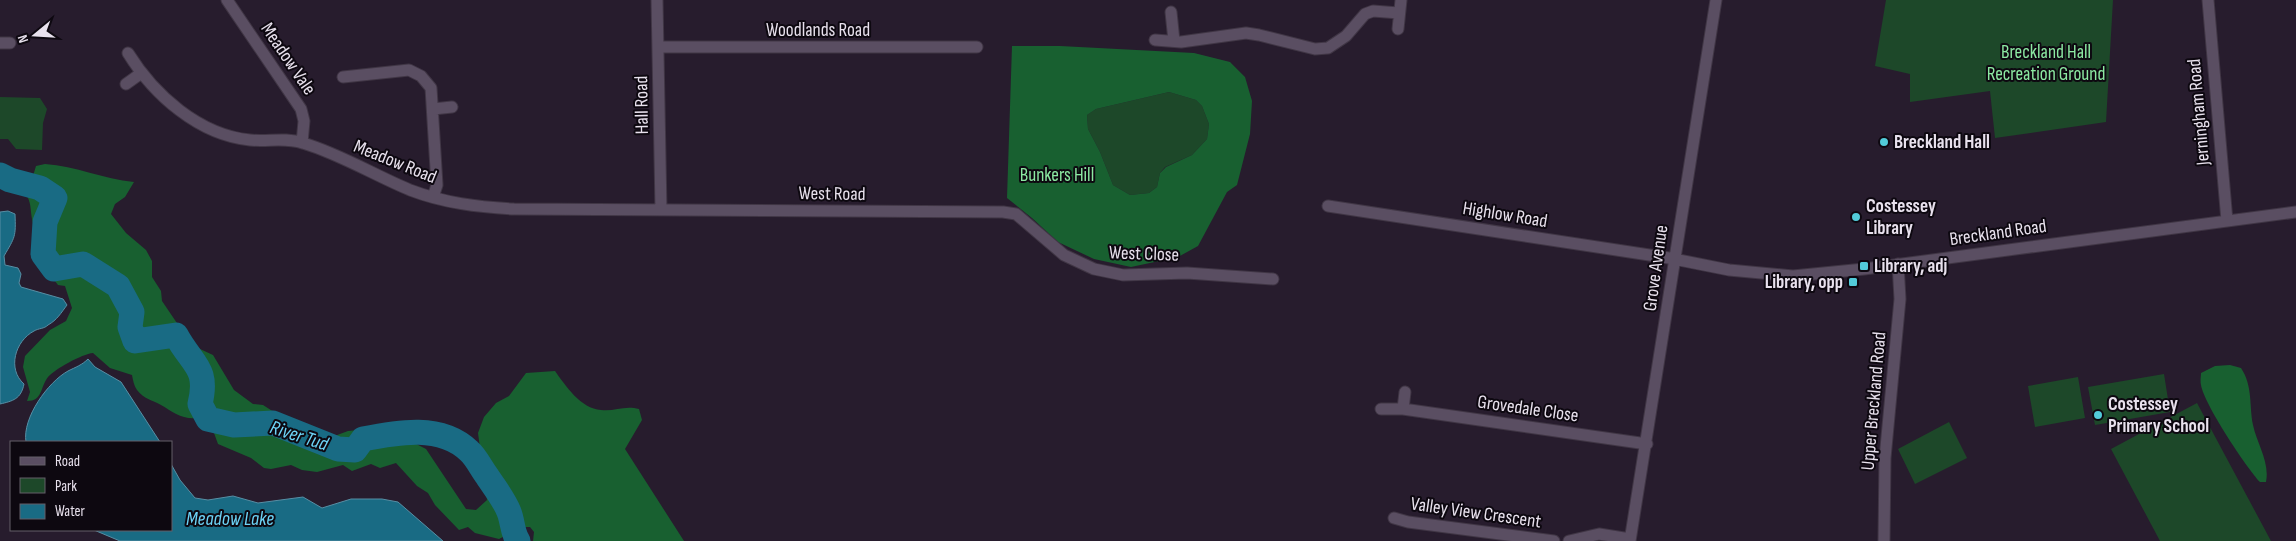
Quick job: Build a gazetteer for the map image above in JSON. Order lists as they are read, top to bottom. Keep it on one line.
{"streets":{"street":["Woodlands Road","Meadow Vale","Hall Road","Jerningham Road","Meadow Road","West Road","Highlow Road","Breckland Road","West Close","Grove Avenue","Upper Breckland Road","Grovedale Close","Valley View Crescent"]},"crossings":[["Woodlands Road","Hall Road"],["Meadow Vale","Meadow Road"],["Hall Road","Meadow Road"],["Hall Road","West Road"],["Jerningham Road","Breckland Road"],["Meadow Road","West Road"],["West Road","West Close"],["Highlow Road","Breckland Road"],["Highlow Road","Grove Avenue"],["Breckland Road","Grove Avenue"],["Breckland Road","Upper Breckland Road"],["Grove Avenue","Grovedale Close"]],"water":["River Tud","Meadow Lake"],"parks":["Breckland Hall Recreation Ground","Bunkers Hill"],"places":{"other":["Breckland Hall","Costessey Library","Costessey Primary School"],"transit":["Library, adj","Library, opp"]},"legend":["Road","Park","Water"],"north":"left"}
